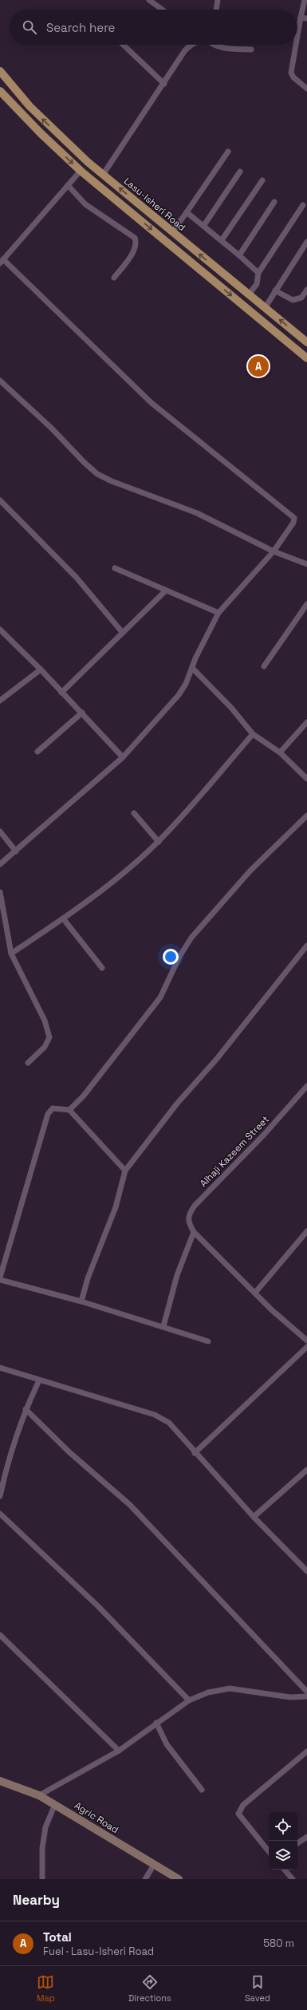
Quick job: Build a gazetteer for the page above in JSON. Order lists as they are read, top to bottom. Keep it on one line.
{"streets":{"main road":["Lasu-Isheri Road"],"street":["Alhaji Kazeem Street","Agric Road"]},"page":{"search":"Search here","pins":"A","heading":"Nearby","list":[{"mark":"A","name":"Total","note":"Fuel · Lasu-Isheri Road","value":"580 m"}],"nav":["Map","Directions","Saved"]}}
